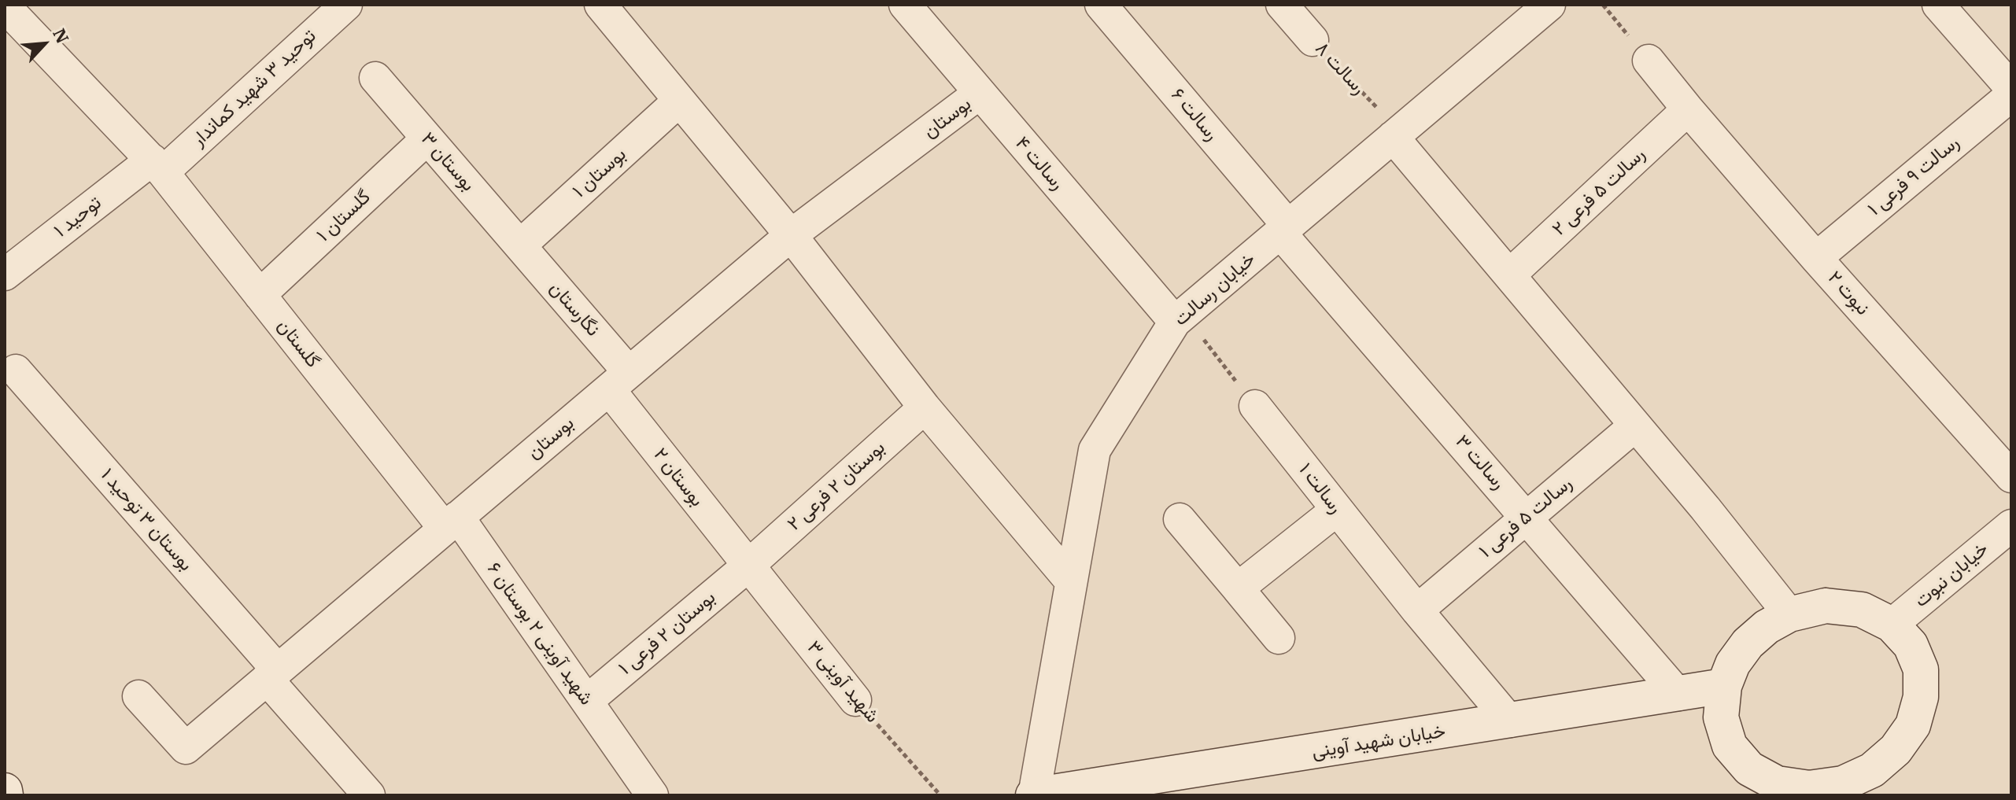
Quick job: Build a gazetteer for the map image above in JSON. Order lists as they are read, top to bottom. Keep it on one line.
{"streets":{"street":["رسالت ۸","توحید ۳ شهید کماندار","رسالت ۶","بوستان","بوستان ۳","رسالت ۴","بوستان ۱","رسالت ۹ فرعی ۱","رسالت ۵ فرعی ۲","گلستان ۱","توحید ۱","خیابان رسالت","نبوت ۲","نگارستان","گلستان","رسالت ۳","بوستان ۲","بوستان ۲ فرعی ۲","رسالت ۱","رسالت ۵ فرعی ۱","بوستان ۳ توحید ۱","خیابان نبوت","بوستان ۲ فرعی ۱","شهید آوینی ۲ بوستان ۶","شهید آوینی ۳","خیابان شهید آوینی"]},"crossings":[["رسالت ۸","خیابان رسالت"],["توحید ۳ شهید کماندار","توحید ۱"],["توحید ۳ شهید کماندار","گلستان"],["رسالت ۶","خیابان رسالت"],["رسالت ۶","رسالت ۳"],["بوستان","رسالت ۴"],["بوستان","نگارستان"],["بوستان","گلستان"],["بوستان","بوستان ۲"],["بوستان","بوستان ۳ توحید ۱"],["بوستان","شهید آوینی ۲ بوستان ۶"],["بوستان ۳","بوستان ۱"],["بوستان ۳","گلستان ۱"],["بوستان ۳","نگارستان"],["رسالت ۴","خیابان رسالت"],["بوستان ۱","نگارستان"],["رسالت ۹ فرعی ۱","نبوت ۲"],["رسالت ۵ فرعی ۲","نبوت ۲"],["گلستان ۱","گلستان"],["توحید ۱","گلستان"],["خیابان رسالت","رسالت ۳"],["خیابان رسالت","خیابان شهید آوینی"],["نگارستان","بوستان ۲"],["گلستان","شهید آوینی ۲ بوستان ۶"],["رسالت ۳","رسالت ۵ فرعی ۱"],["رسالت ۳","خیابان شهید آوینی"],["بوستان ۲","بوستان ۲ فرعی ۲"],["بوستان ۲","بوستان ۲ فرعی ۱"],["بوستان ۲","شهید آوینی ۳"],["بوستان ۲ فرعی ۲","بوستان ۲ فرعی ۱"],["بوستان ۲ فرعی ۲","شهید آوینی ۳"],["رسالت ۱","رسالت ۵ فرعی ۱"],["رسالت ۱","خیابان شهید آوینی"],["خیابان نبوت","خیابان شهید آوینی"],["بوستان ۲ فرعی ۱","شهید آوینی ۲ بوستان ۶"],["بوستان ۲ فرعی ۱","شهید آوینی ۳"]],"north":"top right"}
